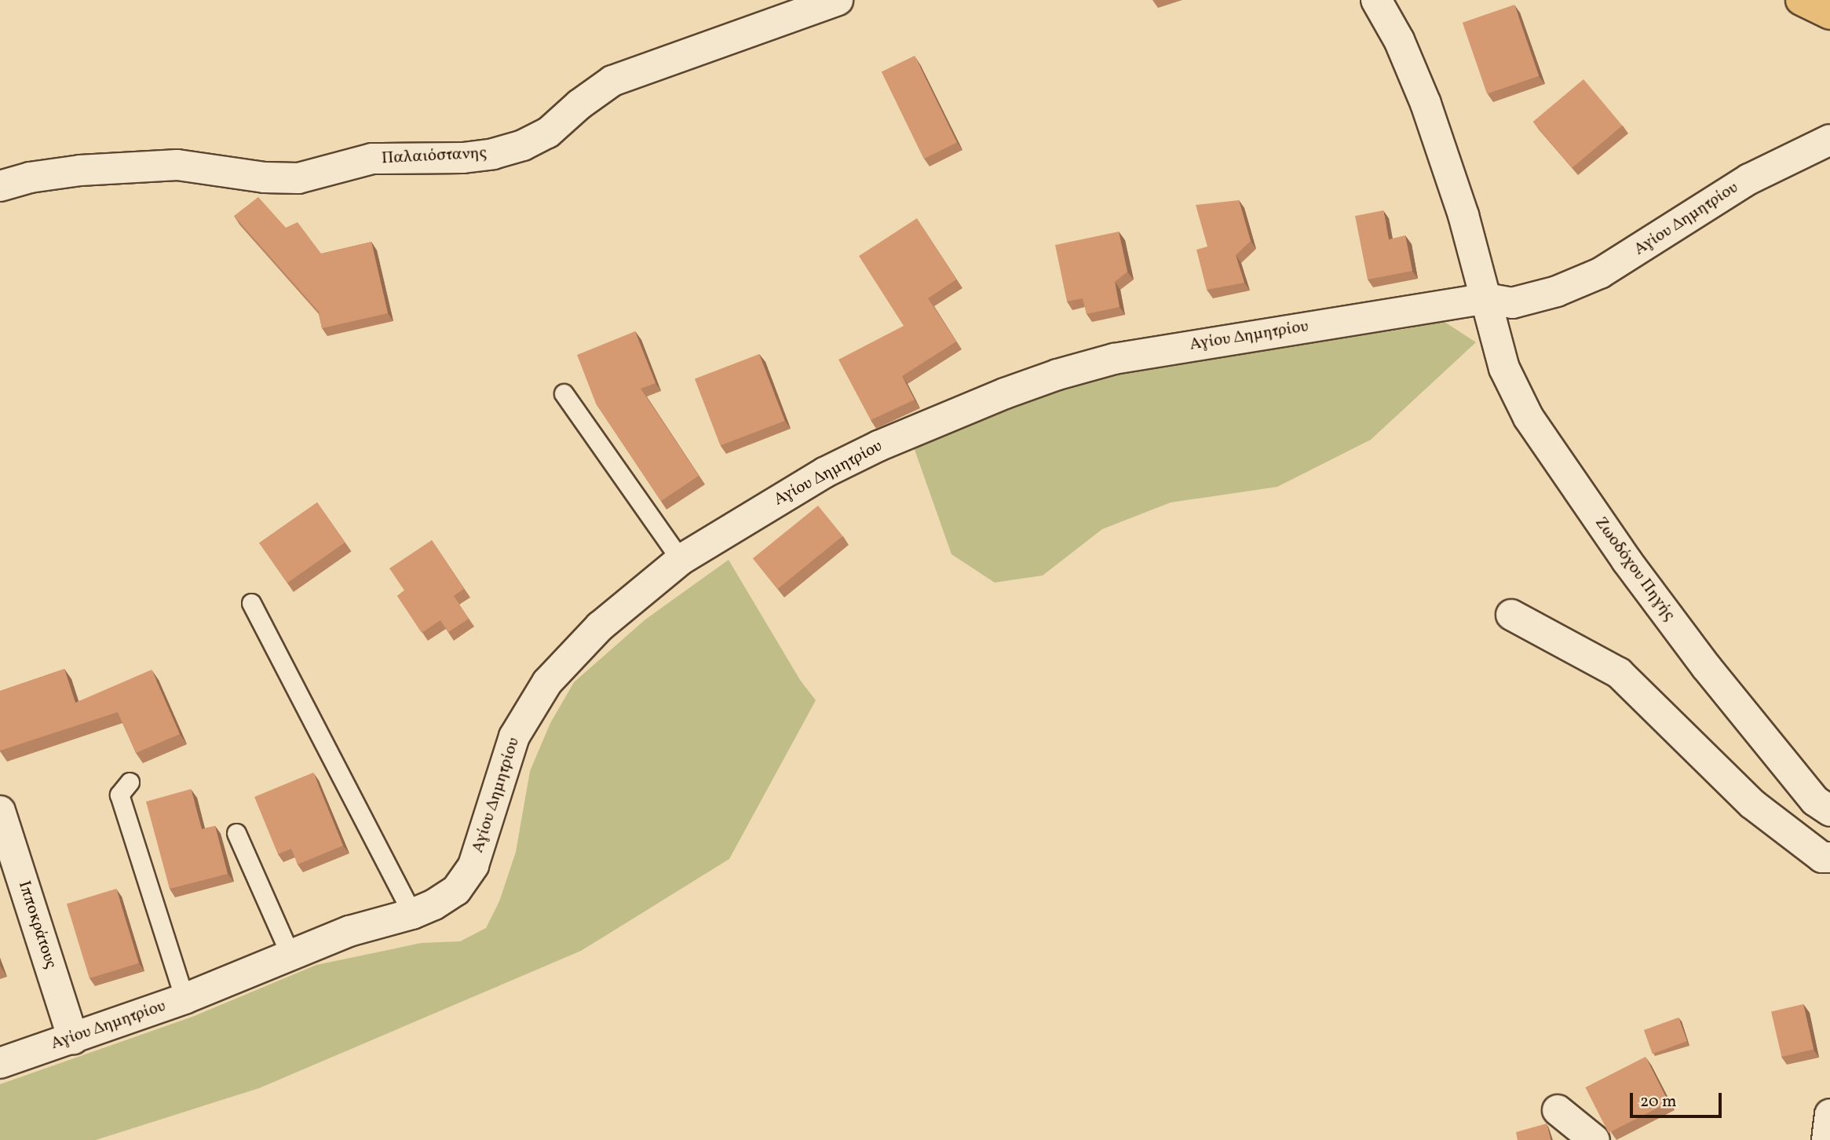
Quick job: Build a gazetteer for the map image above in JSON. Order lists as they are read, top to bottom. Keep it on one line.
{"streets":{"street":["Παλαιόστανης","Αγίου Δημητρίου","Ζωοδόχου Πηγής","Ιπποκράτους"]},"crossings":[["Αγίου Δημητρίου","Ζωοδόχου Πηγής"],["Αγίου Δημητρίου","Ιπποκράτους"]],"scale_bar":"20 m"}
